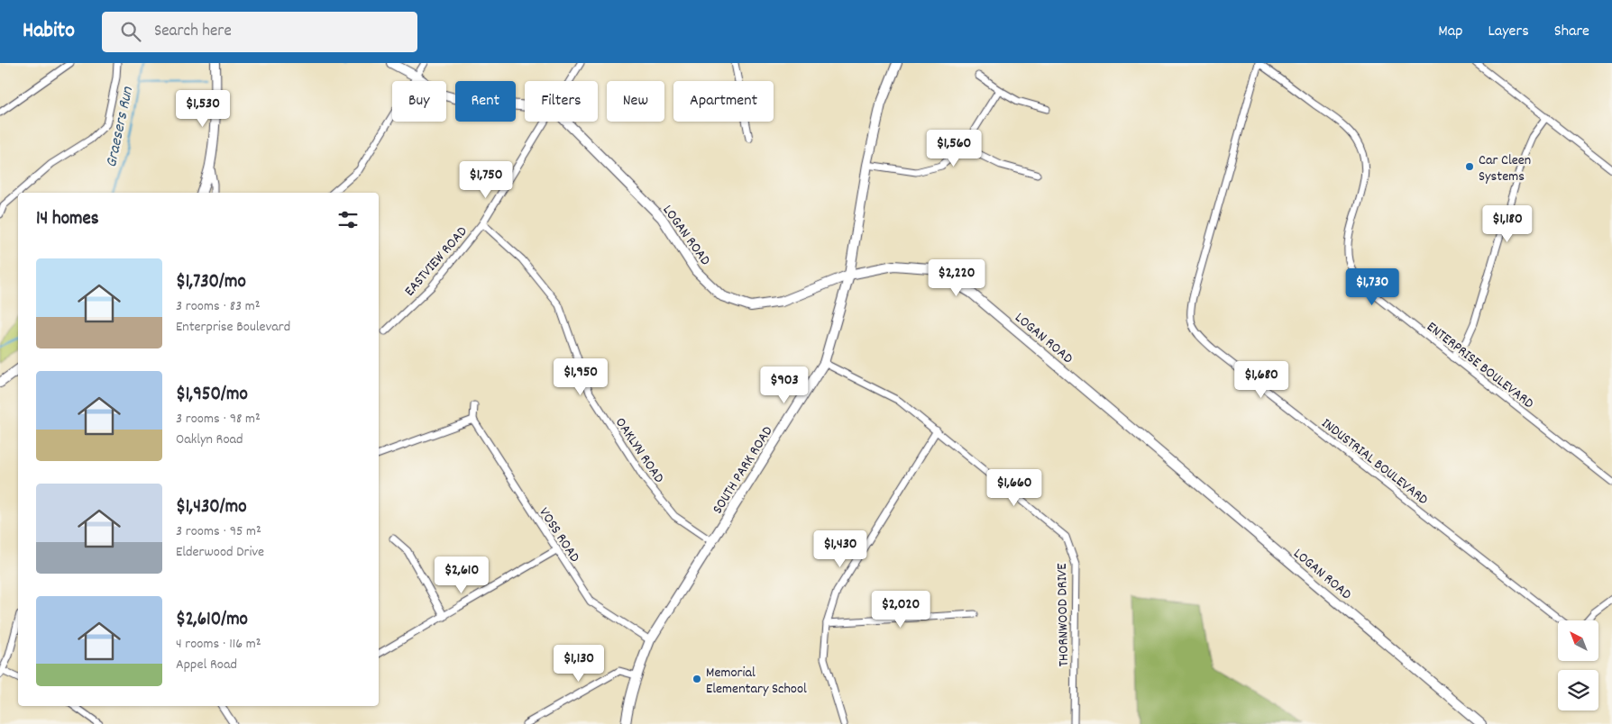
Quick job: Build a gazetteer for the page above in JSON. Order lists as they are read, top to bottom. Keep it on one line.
{"streets":{"street":["LOGAN ROAD","EASTVIEW ROAD","ENTERPRISE BOULEVARD","OAKLYN ROAD","INDUSTRIAL BOULEVARD","SOUTH PARK ROAD","VOSS ROAD","THORNWOOD DRIVE"]},"crossings":[["LOGAN ROAD","SOUTH PARK ROAD"],["EASTVIEW ROAD","OAKLYN ROAD"],["ENTERPRISE BOULEVARD","INDUSTRIAL BOULEVARD"],["OAKLYN ROAD","SOUTH PARK ROAD"],["SOUTH PARK ROAD","VOSS ROAD"],["SOUTH PARK ROAD","THORNWOOD DRIVE"]],"water":["Graesers Run"],"places":["Car Cleen Systems","Memorial Elementary School"],"north":"top left","page":{"header":"Habito","search":"Search here","nav":["Map","Layers","Share"],"chip":["Buy","Rent","Filters","New","Apartment"],"price":["$1,530","$1,560","$1,750","$1,180","$2,220","$1,730","$1,950","$1,680","$903","$1,660","$1,430","$2,610","$2,020","$1,130"],"heading":"14 homes","list":[{"name":"$1,730/mo","note":"3 rooms · 83 m² · Enterprise Boulevard"},{"name":"$1,950/mo","note":"3 rooms · 98 m² · Oaklyn Road"},{"name":"$1,430/mo","note":"3 rooms · 95 m² · Elderwood Drive"},{"name":"$2,610/mo","note":"4 rooms · 116 m² · Appel Road"}]}}
